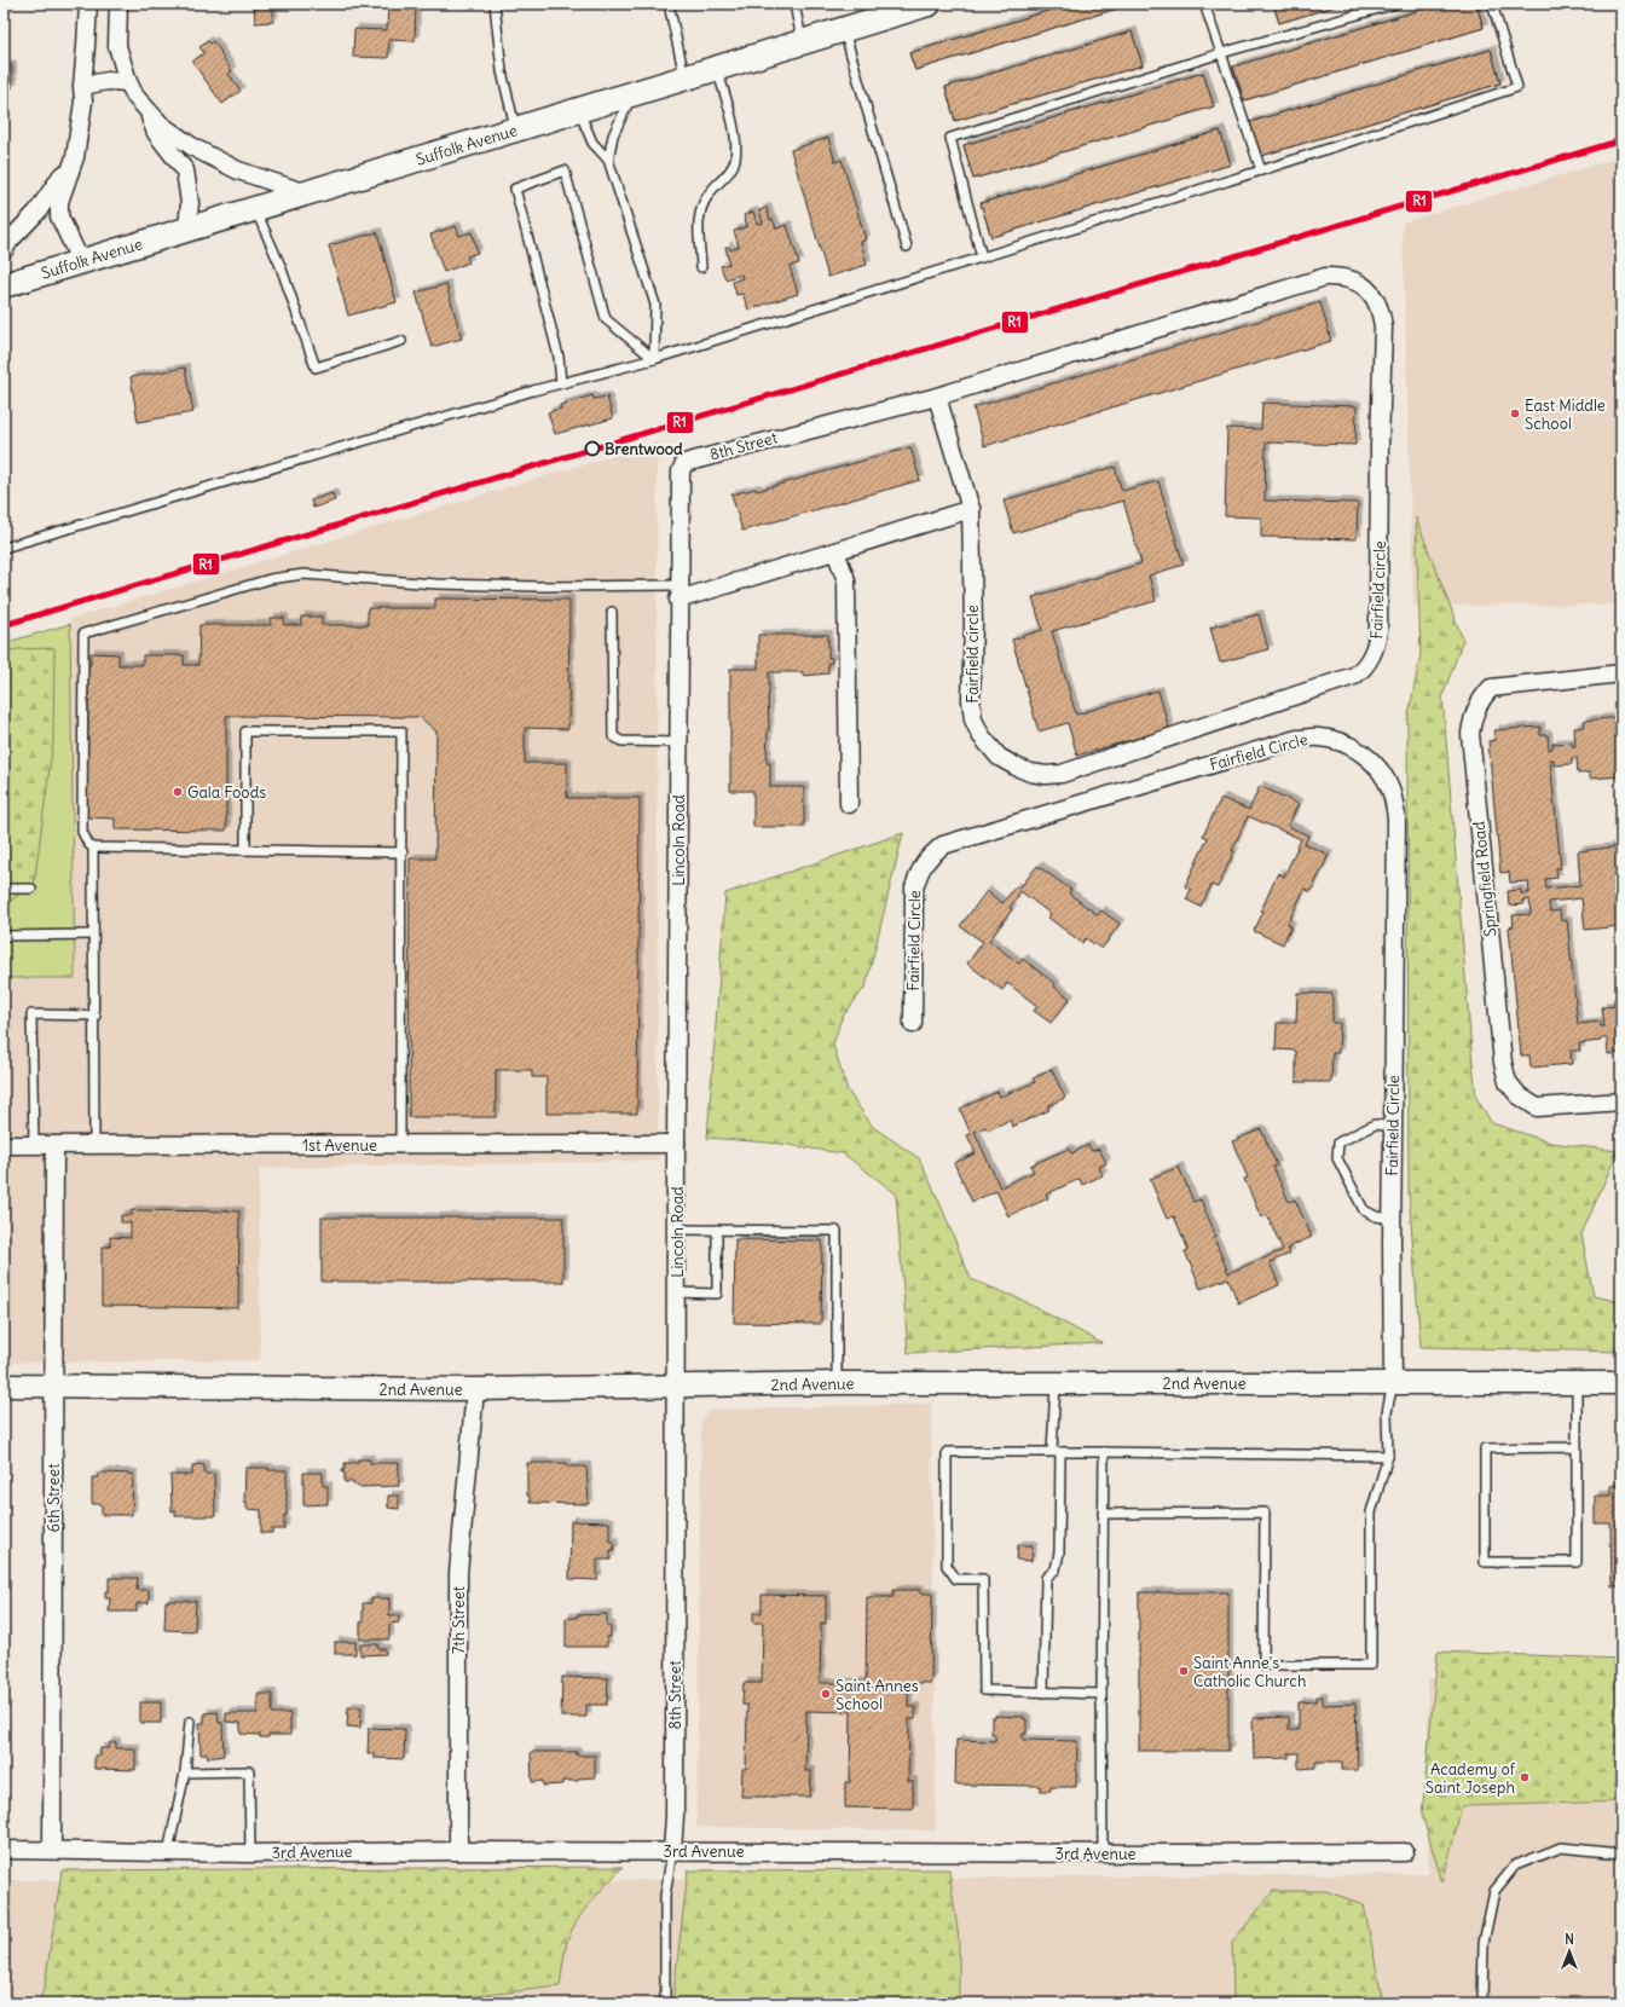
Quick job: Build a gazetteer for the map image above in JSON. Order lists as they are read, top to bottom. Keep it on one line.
{"streets":{"main road":["Suffolk Avenue"],"street":["8th Street","Fairfield circle","Fairfield Circle","Lincoln Road","Springfield Road","1st Avenue","2nd Avenue","6th Street","7th Street","3rd Avenue"]},"crossings":[["8th Street","Fairfield circle"],["8th Street","Lincoln Road"],["8th Street","2nd Avenue"],["8th Street","3rd Avenue"],["Fairfield Circle","2nd Avenue"],["Lincoln Road","1st Avenue"],["Lincoln Road","2nd Avenue"],["1st Avenue","6th Street"],["2nd Avenue","6th Street"],["2nd Avenue","7th Street"],["6th Street","3rd Avenue"],["7th Street","3rd Avenue"]],"places":["East Middle School","Brentwood","Gala Foods","Saint Anne's Catholic Church","Saint Annes School","Academy of Saint Joseph"],"lines":["transit line R1"],"north":"top"}
